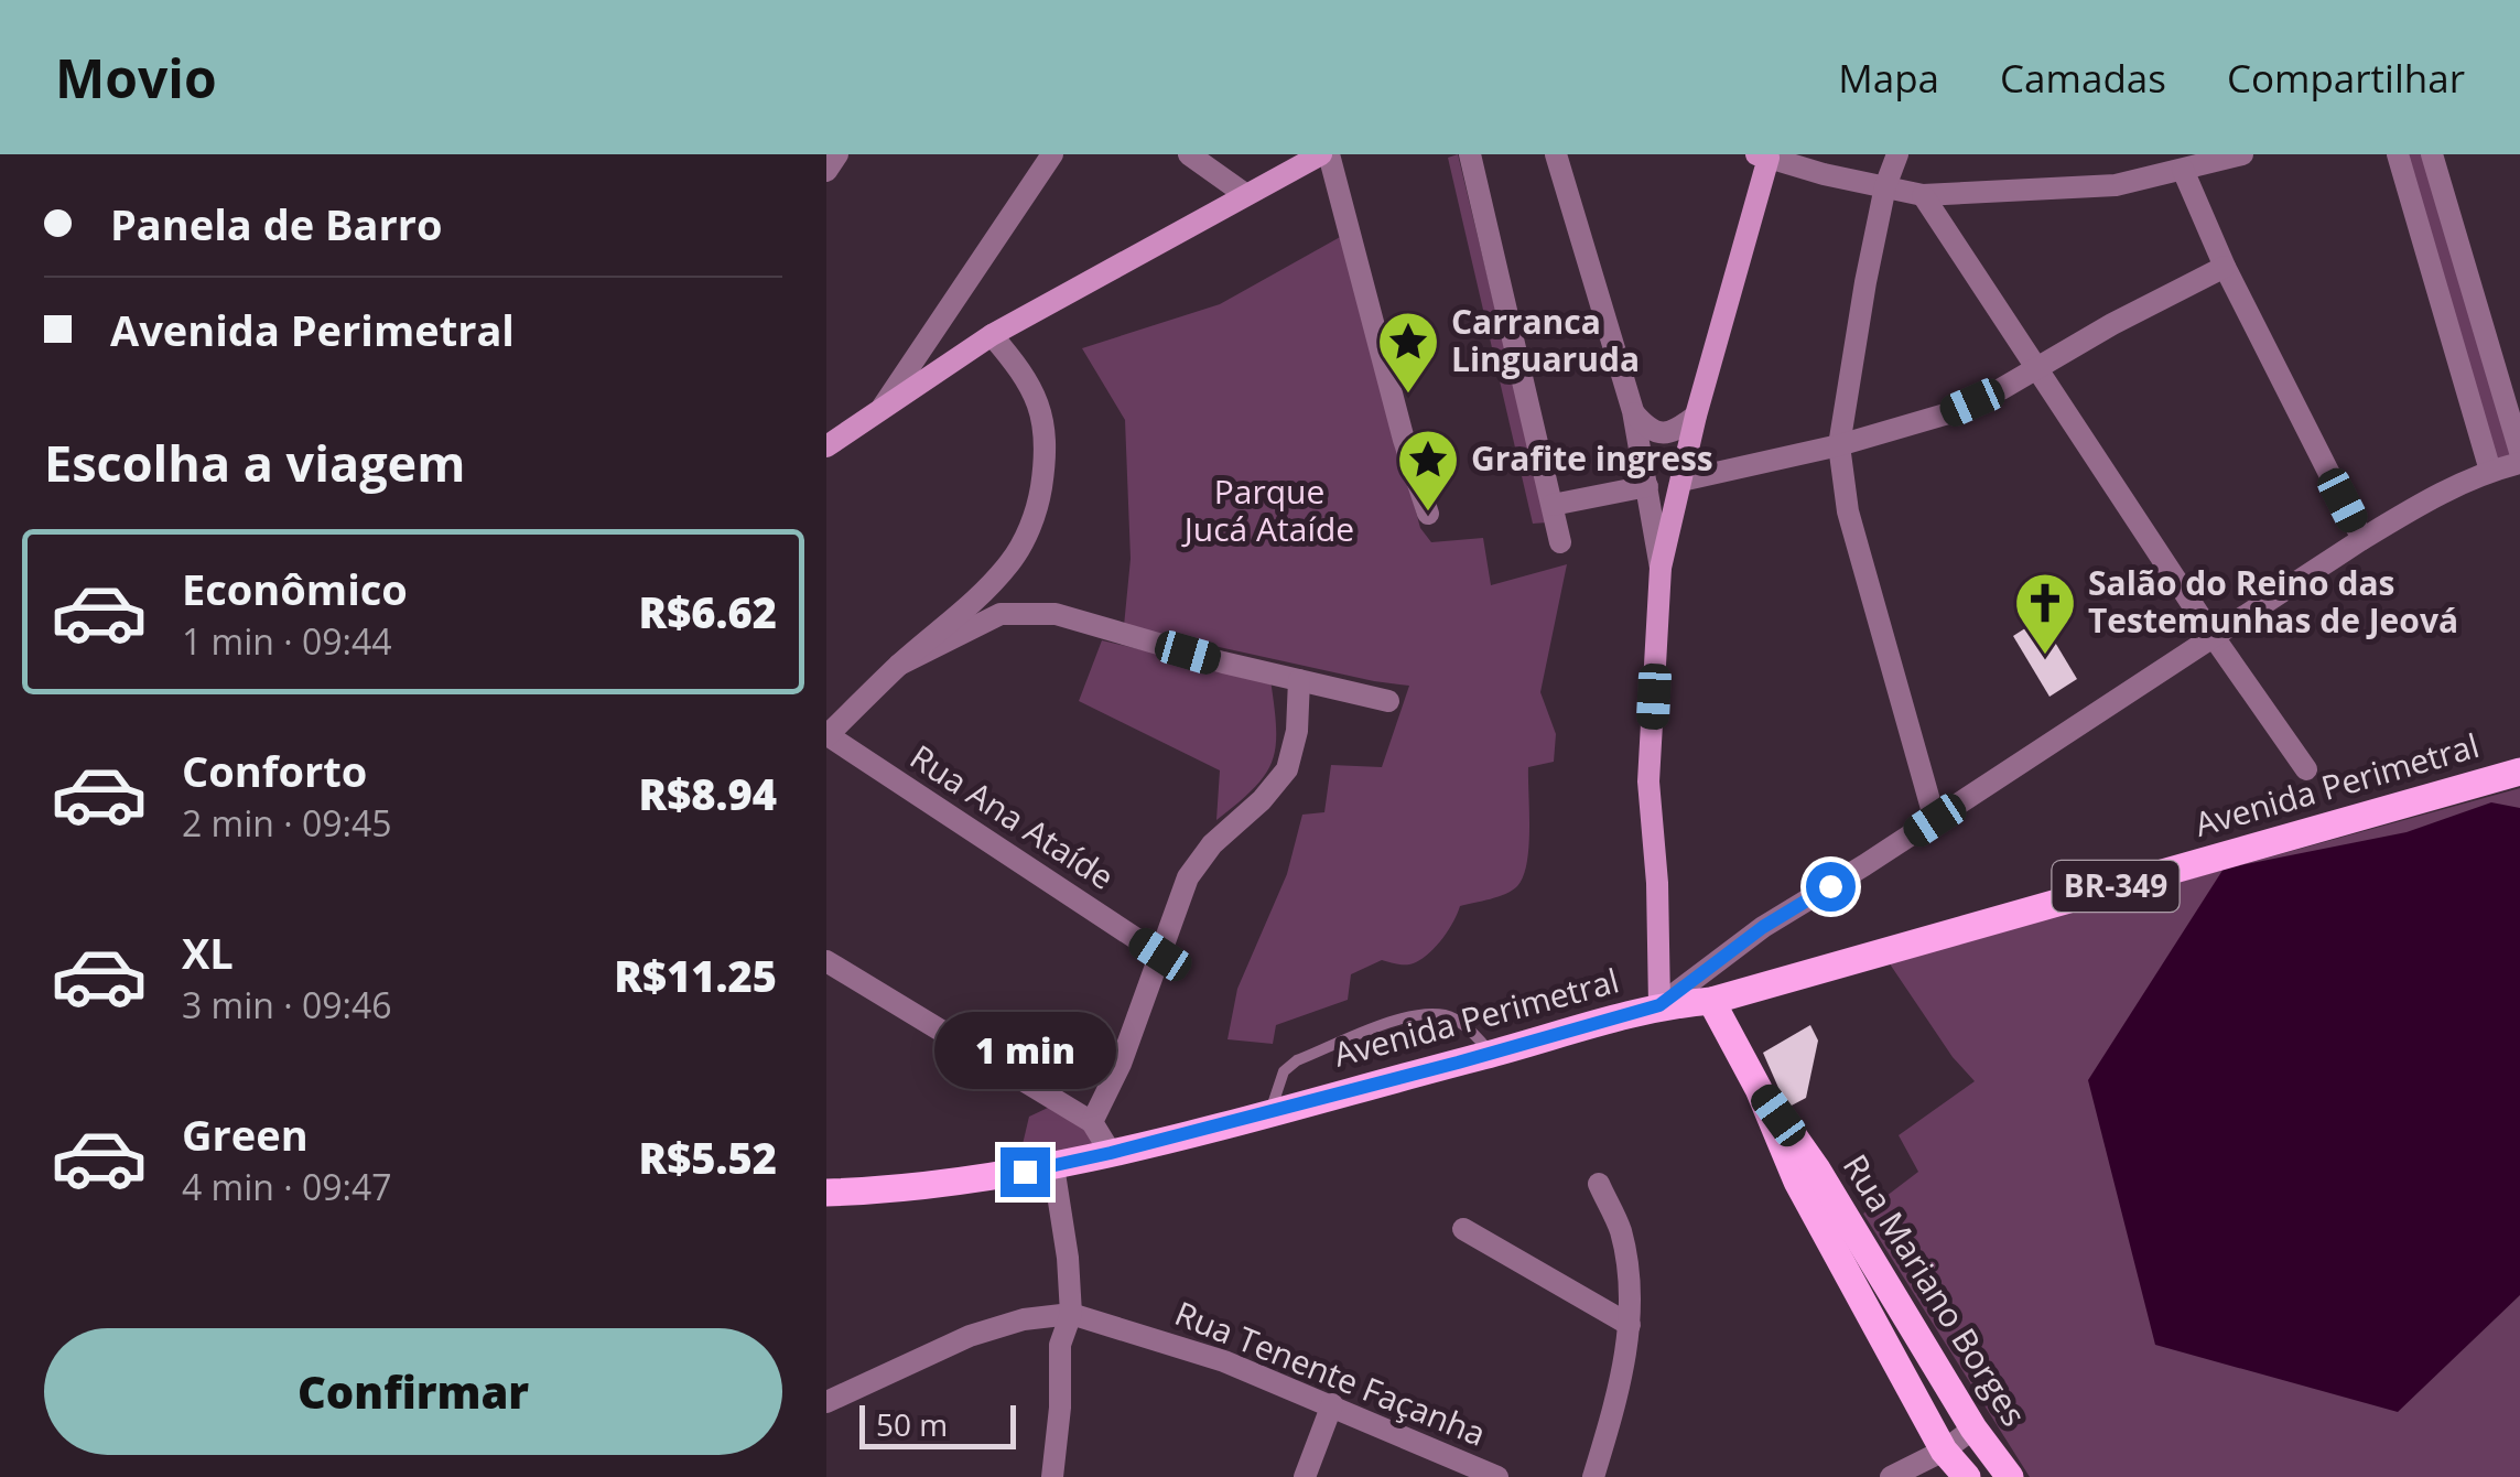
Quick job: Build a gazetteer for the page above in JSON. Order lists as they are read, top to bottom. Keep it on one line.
{"streets":{"main road":["Avenida Perimetral","BR-349","Rua Mariano Borges"],"street":["Rua Ana Ataíde","Rua Tenente Façanha"]},"crossings":[["Avenida Perimetral","Rua Mariano Borges"]],"parks":["Parque Jucá Ataíde"],"places":{"place":["Carranca Linguaruda","Grafite ingress"],"church":["Salão do Reino das Testemunhas de Jeová"]},"scale_bar":"50 m","page":{"header":"Movio","nav":["Mapa","Camadas","Compartilhar"],"banner":["Panela de Barro","Avenida Perimetral"],"heading":"Escolha a viagem","list":[{"name":"Econômico","note":"1 min · 09:44","value":"R$6.62"},{"name":"Conforto","note":"2 min · 09:45","value":"R$8.94"},{"name":"XL","note":"3 min · 09:46","value":"R$11.25"},{"name":"Green","note":"4 min · 09:47","value":"R$5.52"}],"bubble":"1 min","buttons":"Confirmar","scale":"50 m"}}
